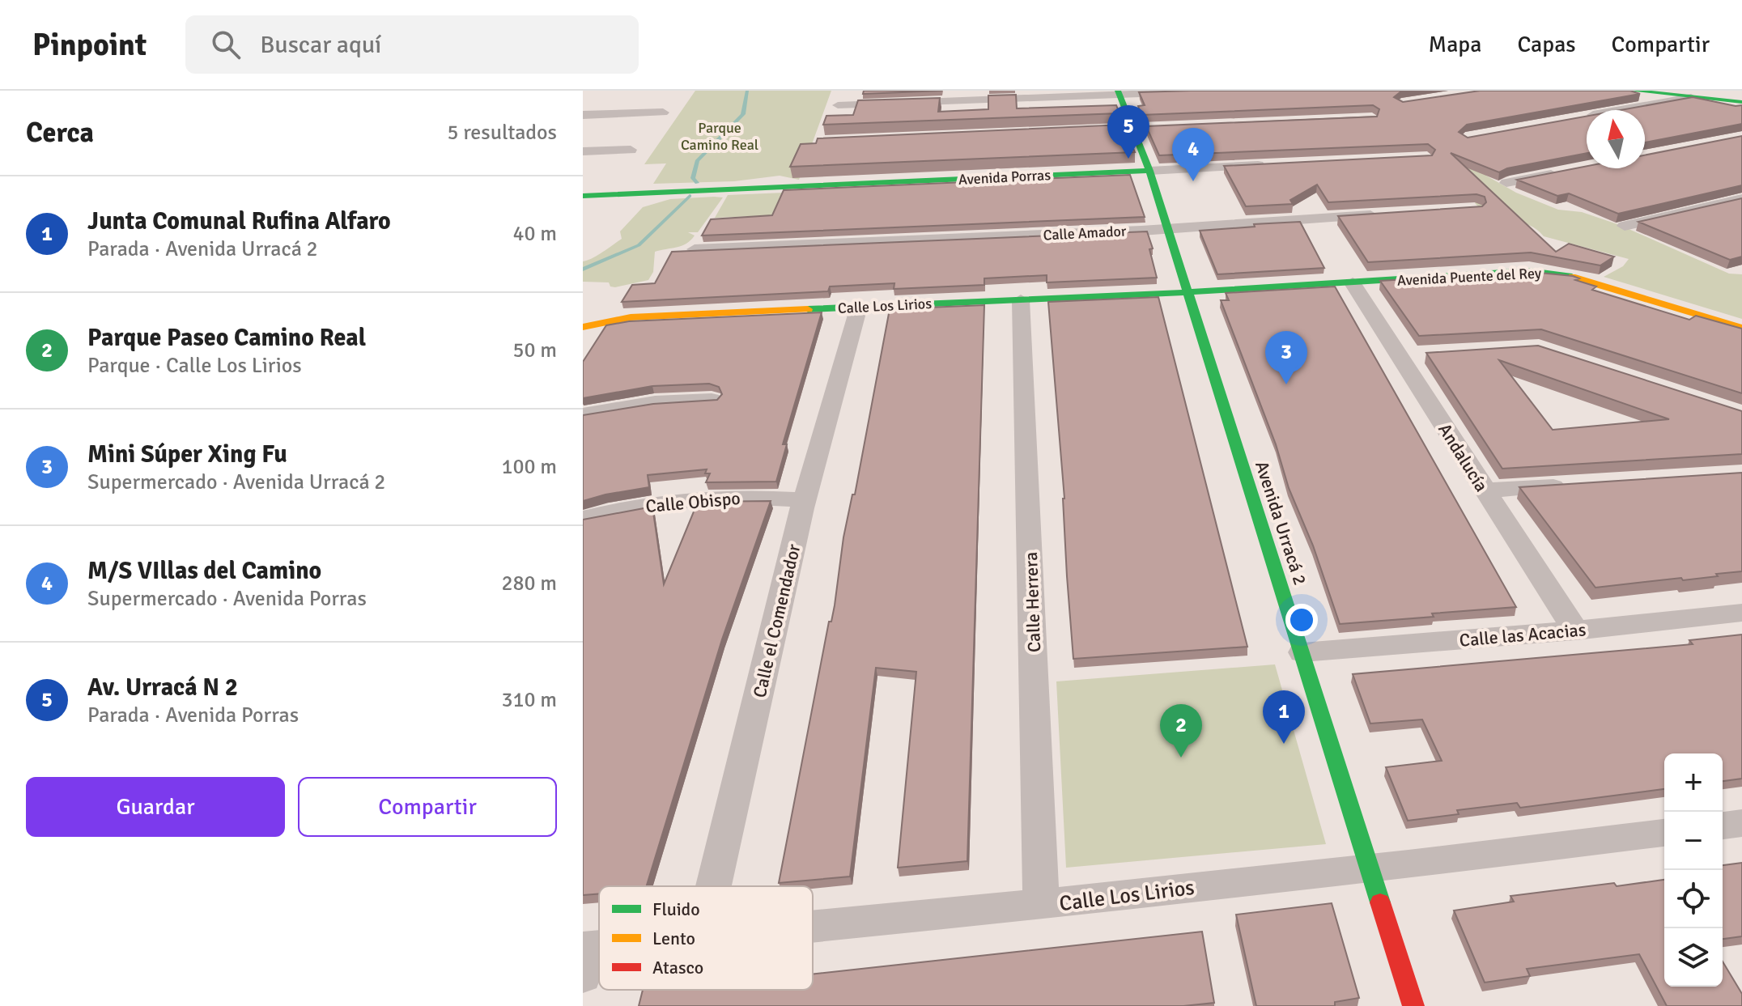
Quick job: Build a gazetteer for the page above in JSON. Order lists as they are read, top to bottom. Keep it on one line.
{"streets":{"street":["Avenida Porras","Calle Amador","Avenida Puente del Rey","Calle Los Lirios","Andalucía","Calle Obispo","Avenida Urracá 2","Calle Herrera","Calle el Comendador","Calle las Acacias"]},"crossings":[["Avenida Porras","Avenida Urracá 2"],["Calle Amador","Avenida Urracá 2"],["Avenida Puente del Rey","Calle Los Lirios"],["Avenida Puente del Rey","Andalucía"],["Avenida Puente del Rey","Avenida Urracá 2"],["Calle Los Lirios","Avenida Urracá 2"],["Calle Los Lirios","Calle Herrera"],["Calle Los Lirios","Calle el Comendador"],["Andalucía","Calle las Acacias"],["Calle Obispo","Calle el Comendador"],["Avenida Urracá 2","Calle las Acacias"]],"parks":["Parque Camino Real"],"legend":["Fluido","Lento","Atasco"],"north":"top","page":{"header":"Pinpoint","search":"Buscar aquí","nav":["Mapa","Capas","Compartir"],"heading":["Cerca","5 resultados"],"pins":["5","4","3","1","2"],"list":[{"mark":"1","name":"Junta Comunal Rufina Alfaro","note":"Parada · Avenida Urracá 2","value":"40 m"},{"mark":"2","name":"Parque Paseo Camino Real","note":"Parque · Calle Los Lirios","value":"50 m"},{"mark":"3","name":"Mini Súper Xing Fu","note":"Supermercado · Avenida Urracá 2","value":"100 m"},{"mark":"4","name":"M/S VIllas del Camino","note":"Supermercado · Avenida Porras","value":"280 m"},{"mark":"5","name":"Av. Urracá N 2","note":"Parada · Avenida Porras","value":"310 m"}],"map_buttons":["+","−"],"buttons":["Guardar","Compartir"]}}
